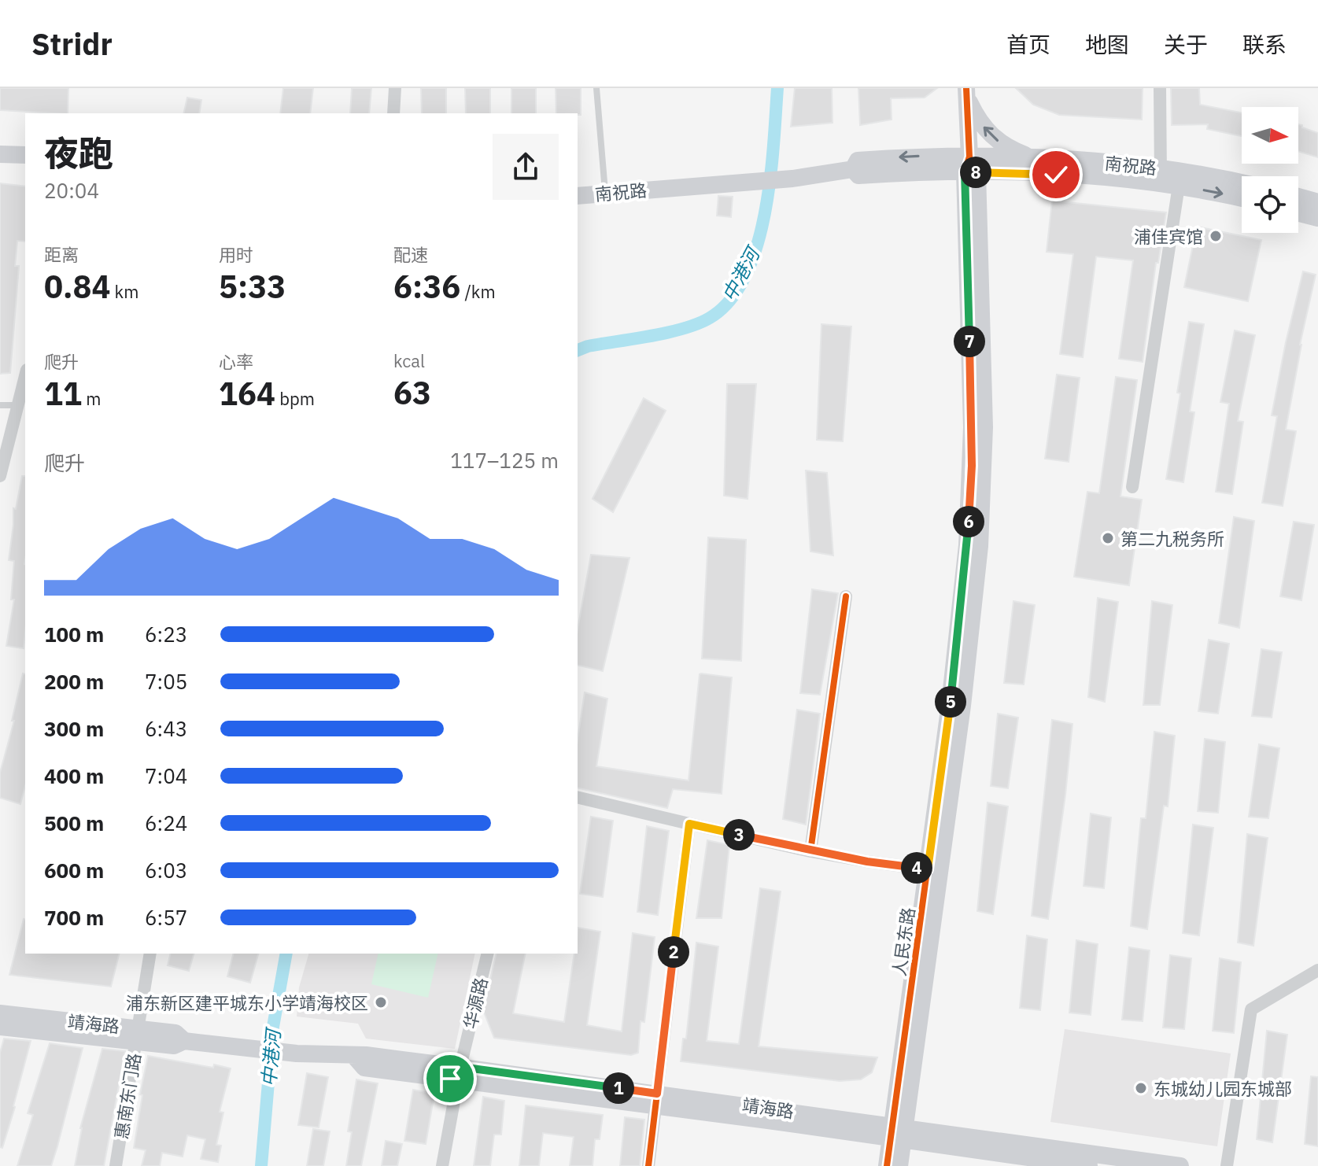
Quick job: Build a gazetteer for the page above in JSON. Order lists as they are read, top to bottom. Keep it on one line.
{"streets":{"main road":["南祝路","人民东路","靖海路"],"street":["华源路","惠南东门路"]},"crossings":[["南祝路","人民东路"],["人民东路","靖海路"],["华源路","靖海路"],["靖海路","惠南东门路"]],"water":["中港河"],"places":["浦佳宾馆","第二九税务所","浦东新区建平城东小学靖海校区","东城幼儿园东城部"],"north":"right","page":{"header":"Stridr","nav":["首页","地图","关于","联系"],"heading":["夜跑","20:04"],"pins":["8","7","6","5","3","4","2","1"],"stats":[["距离","0.84 km"],["用时","5:33"],["配速","6:36 /km"],["爬升","11 m"],["心率","164 bpm"],["kcal","63"]],"chart":["爬升","117–125 m"],"list":[{"name":"100 m","note":"6:23"},{"name":"200 m","note":"7:05"},{"name":"300 m","note":"6:43"},{"name":"400 m","note":"7:04"},{"name":"500 m","note":"6:24"},{"name":"600 m","note":"6:03"},{"name":"700 m","note":"6:57"}]}}
